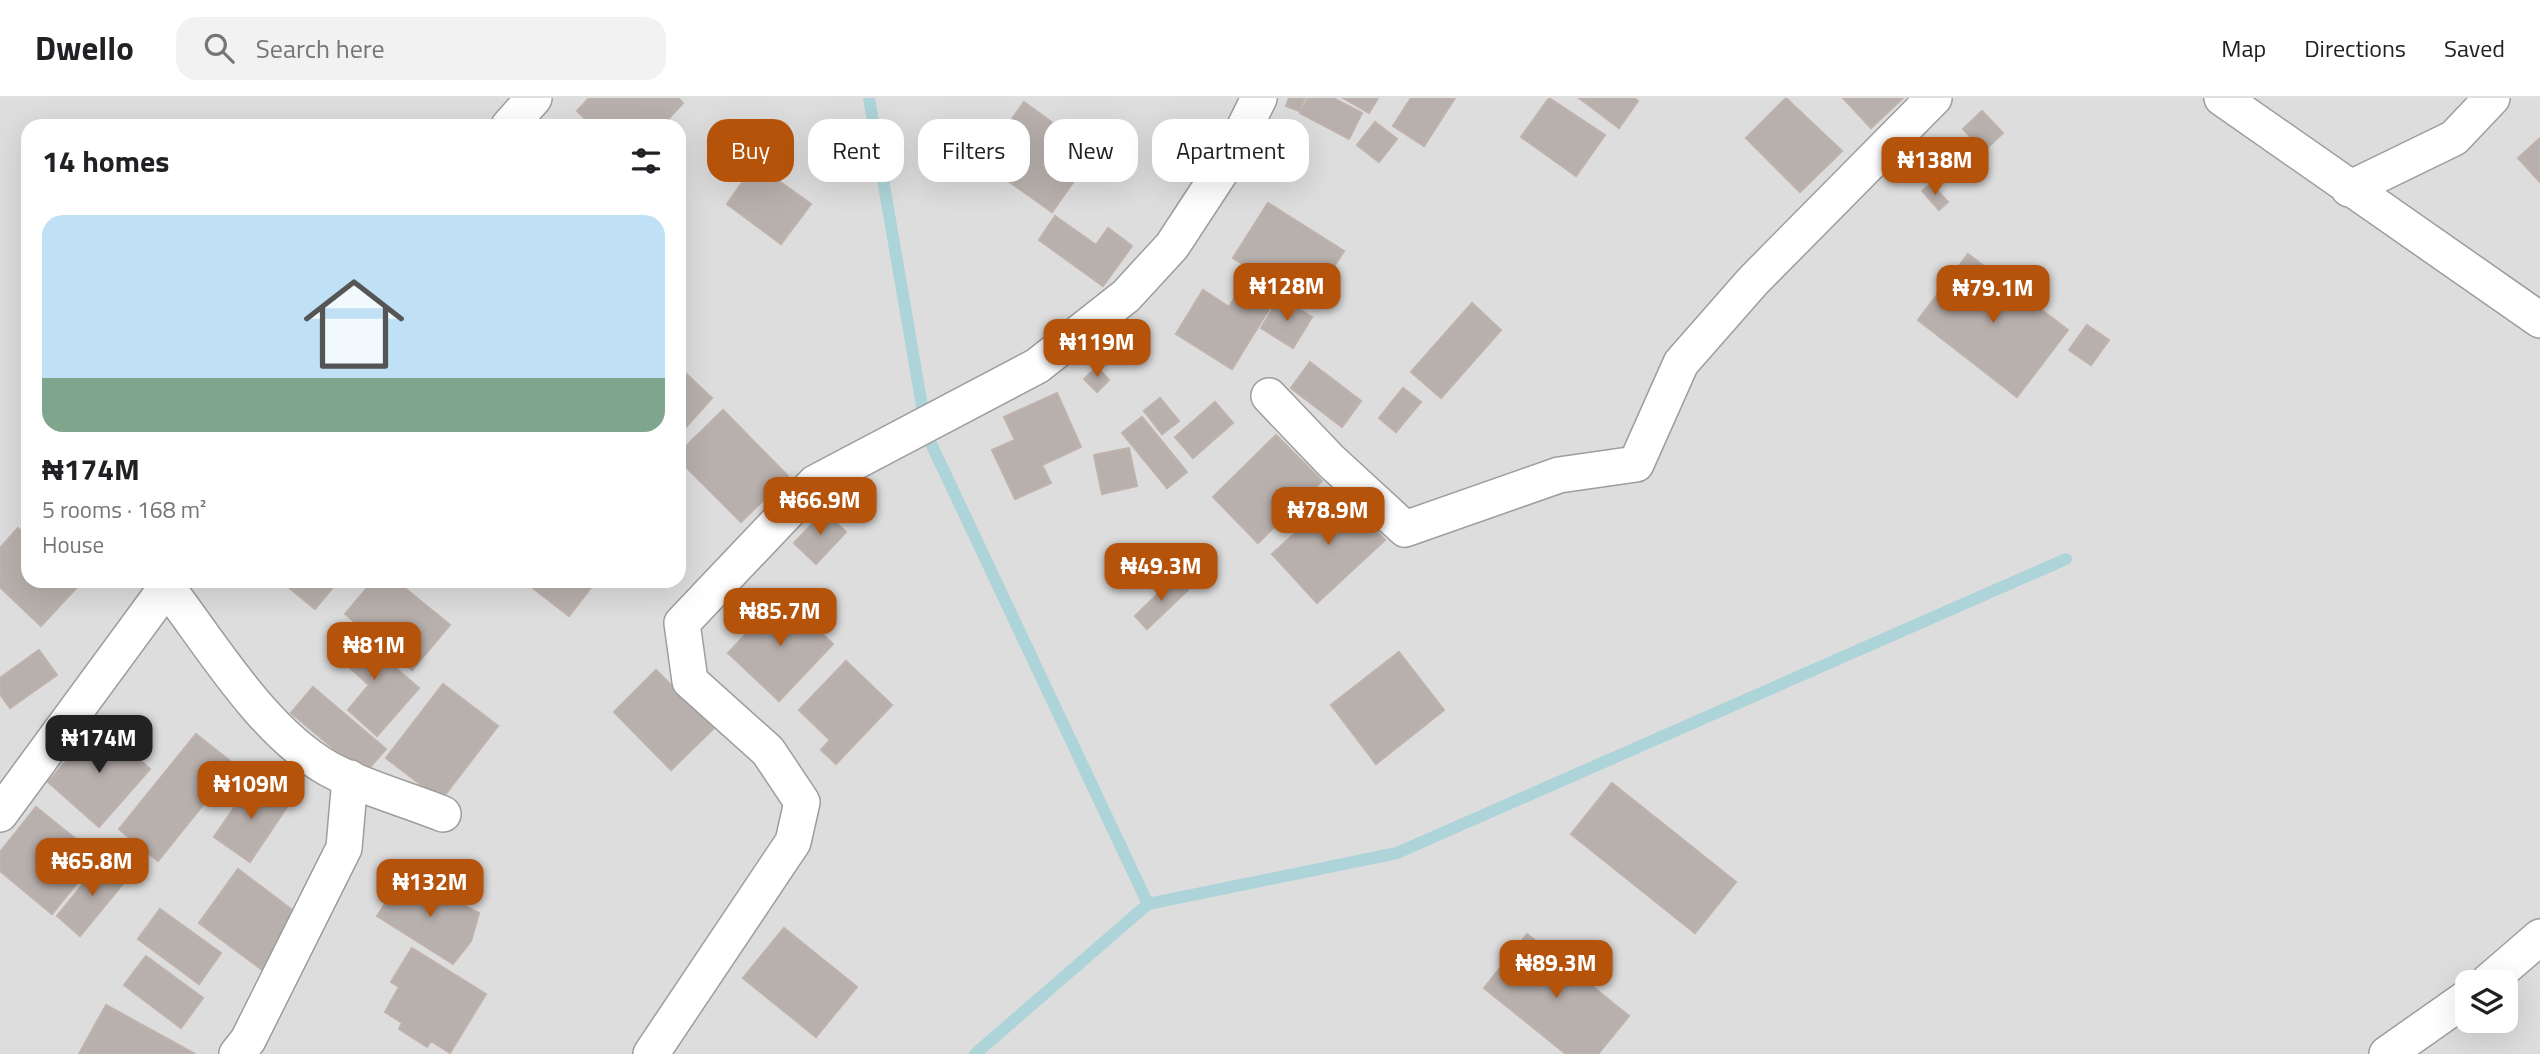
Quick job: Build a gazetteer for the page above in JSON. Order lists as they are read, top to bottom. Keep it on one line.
{"page":{"header":"Dwello","search":"Search here","nav":["Map","Directions","Saved"],"chip":["Buy","Rent","Filters","New","Apartment"],"heading":"14 homes","price":["₦138M","₦128M","₦79.1M","₦119M","₦66.9M","₦78.9M","₦49.3M","₦85.7M","₦81M","₦174M","₦109M","₦65.8M","₦132M","₦89.3M"],"list":[{"name":"₦174M","note":"5 rooms · 168 m² · House"}]}}
